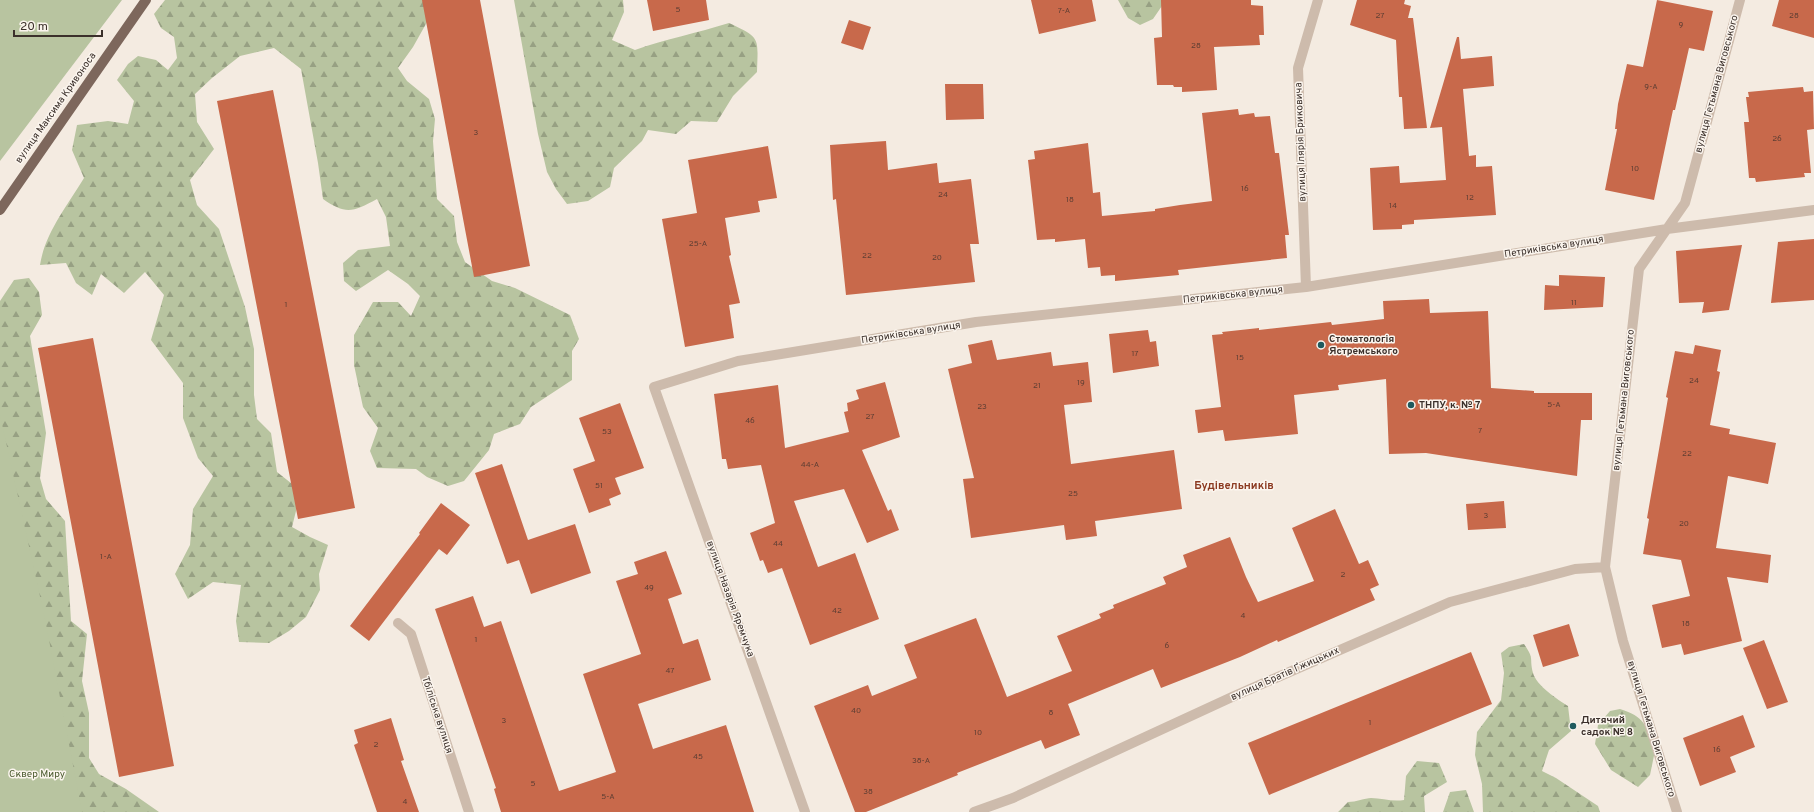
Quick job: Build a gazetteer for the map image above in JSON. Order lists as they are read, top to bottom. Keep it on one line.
{"streets":{"main road":["вулиця Максима Кривоноса"],"street":["вулиця Гетьмана Виговського","вулиця Ілярія Бриковича","Петриківська вулиця","вулиця Назарія Яремчука","вулиця Братів Ґжицьких","Тбіліська вулиця"]},"crossings":[["вулиця Гетьмана Виговського","Петриківська вулиця"],["вулиця Гетьмана Виговського","вулиця Братів Ґжицьких"],["вулиця Ілярія Бриковича","Петриківська вулиця"],["Петриківська вулиця","вулиця Назарія Яремчука"]],"districts":["Будівельників"],"parks":["Сквер Миру"],"places":["Стоматологія Ястремського","ТНПУ, к. № 7","Дитячий садок № 8"],"house_numbers":["5","7-А","27","28","9","28","9-А","3","26","10","16","24","12","18","14","25-А","22","20","11","1","17","15","24","19","21","5-А","23","27","46","7","53","22","44-А","51","25","3","20","44","1-А","2","49","42","4","18","1","6","47","40","8","3","1","10","2","16","45","38-А","5","38","5-А","4"],"scale_bar":"20 m"}
